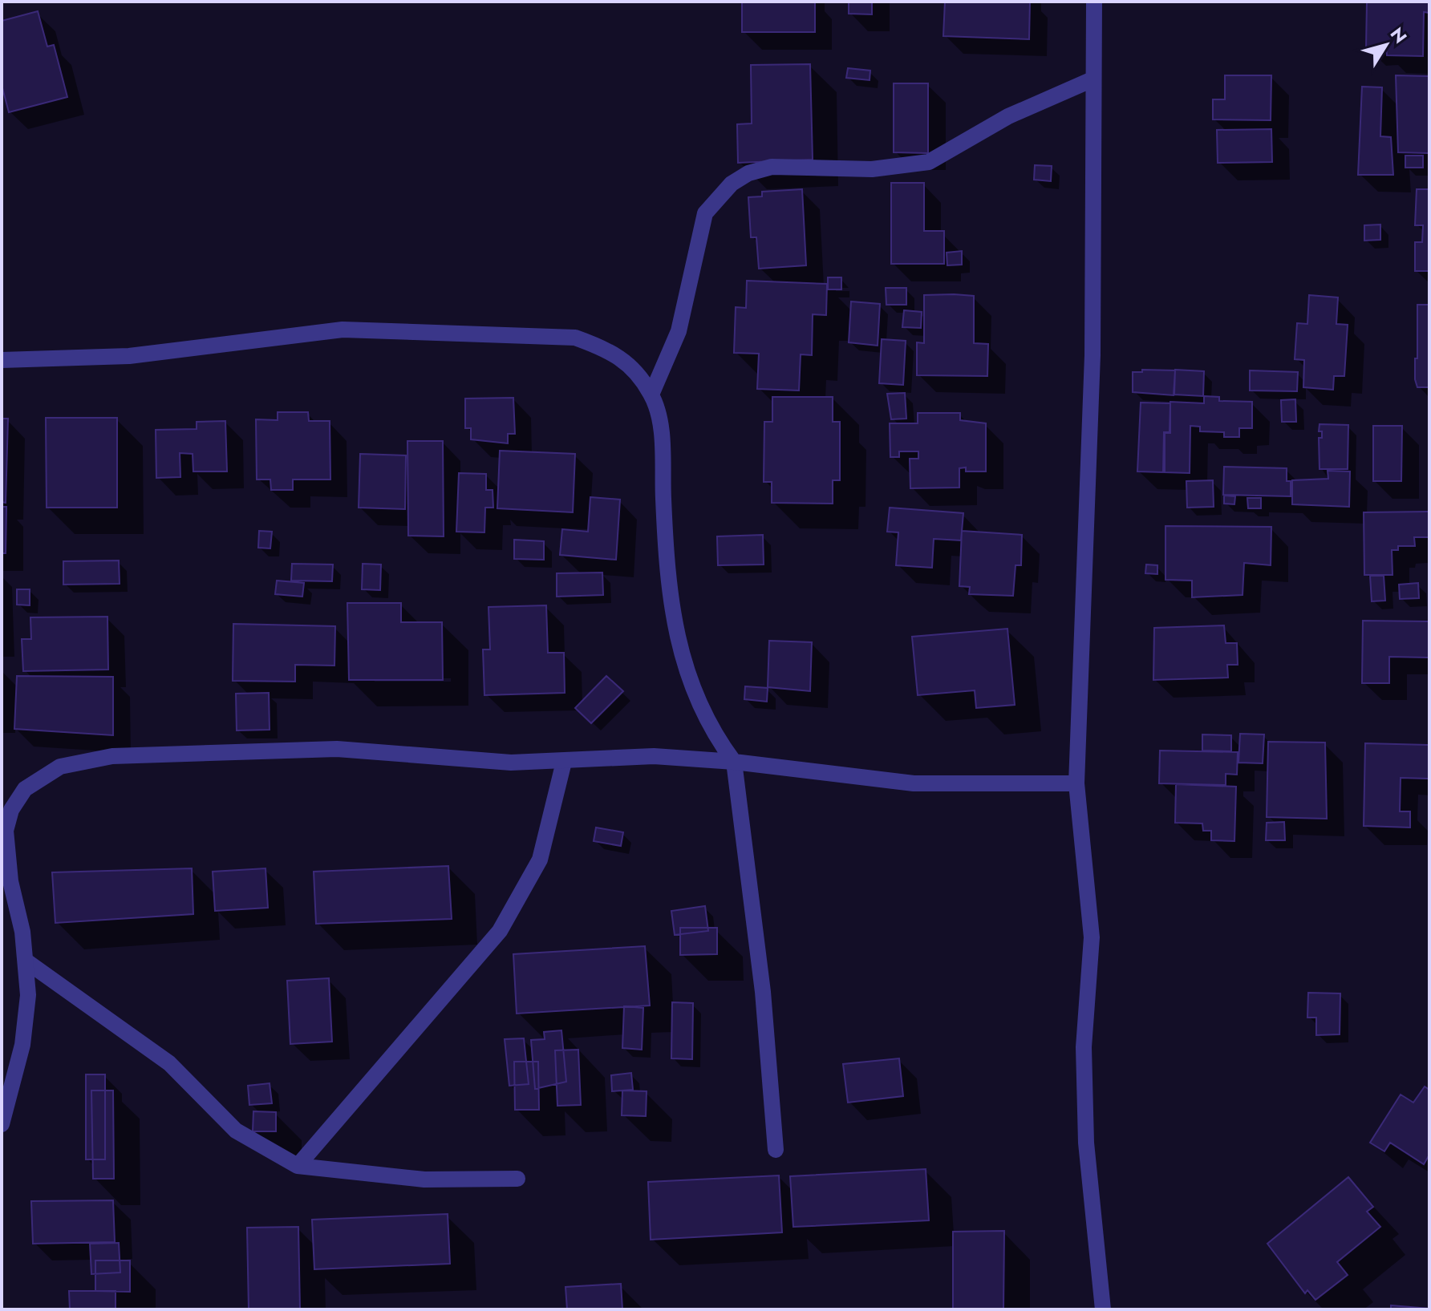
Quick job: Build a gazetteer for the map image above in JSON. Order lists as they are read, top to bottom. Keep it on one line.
{"north":"top right"}
